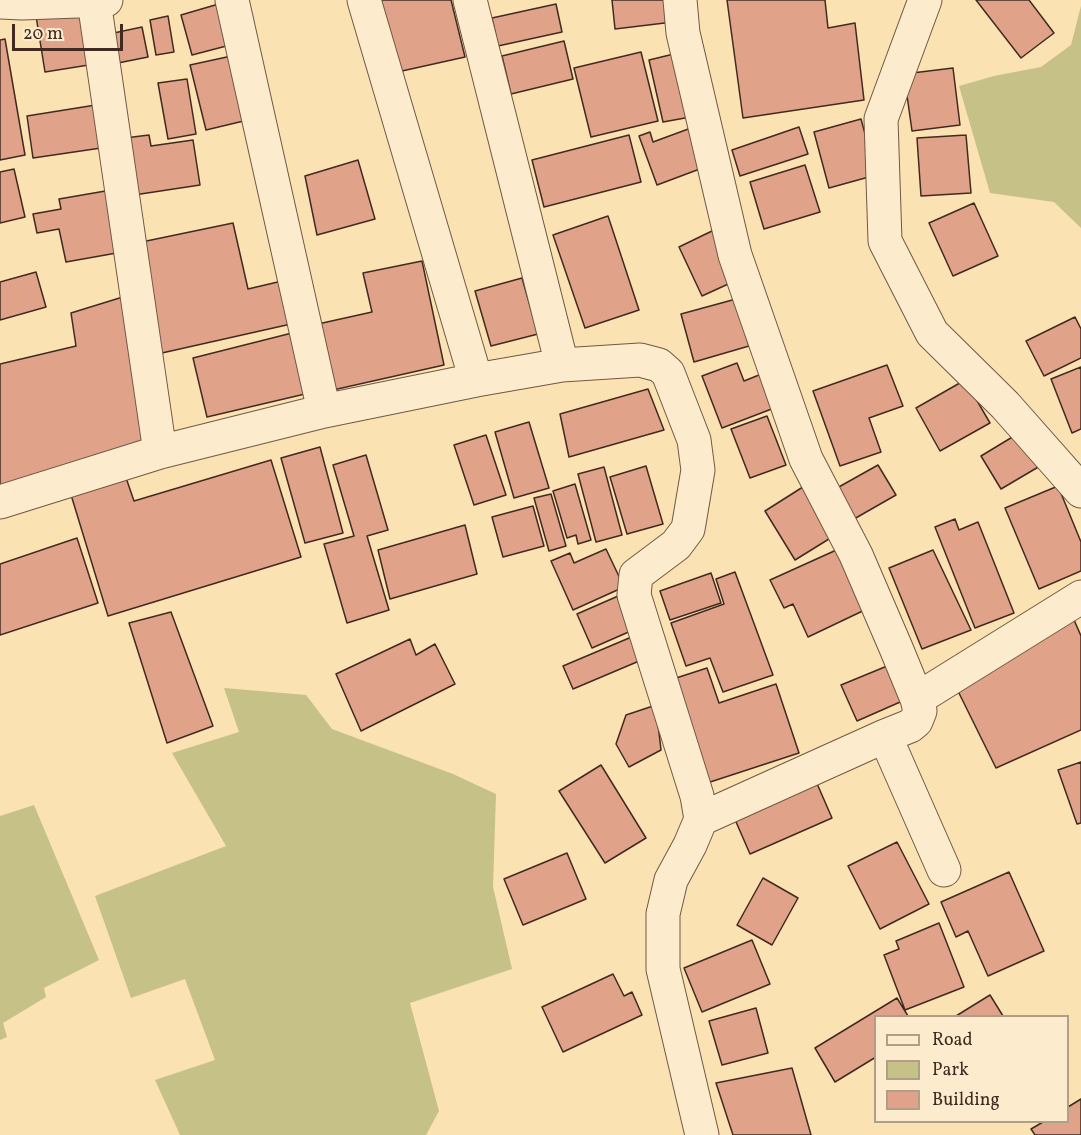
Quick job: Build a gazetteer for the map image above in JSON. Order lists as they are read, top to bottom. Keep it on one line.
{"legend":["Road","Park","Building"],"scale_bar":"20 m"}
